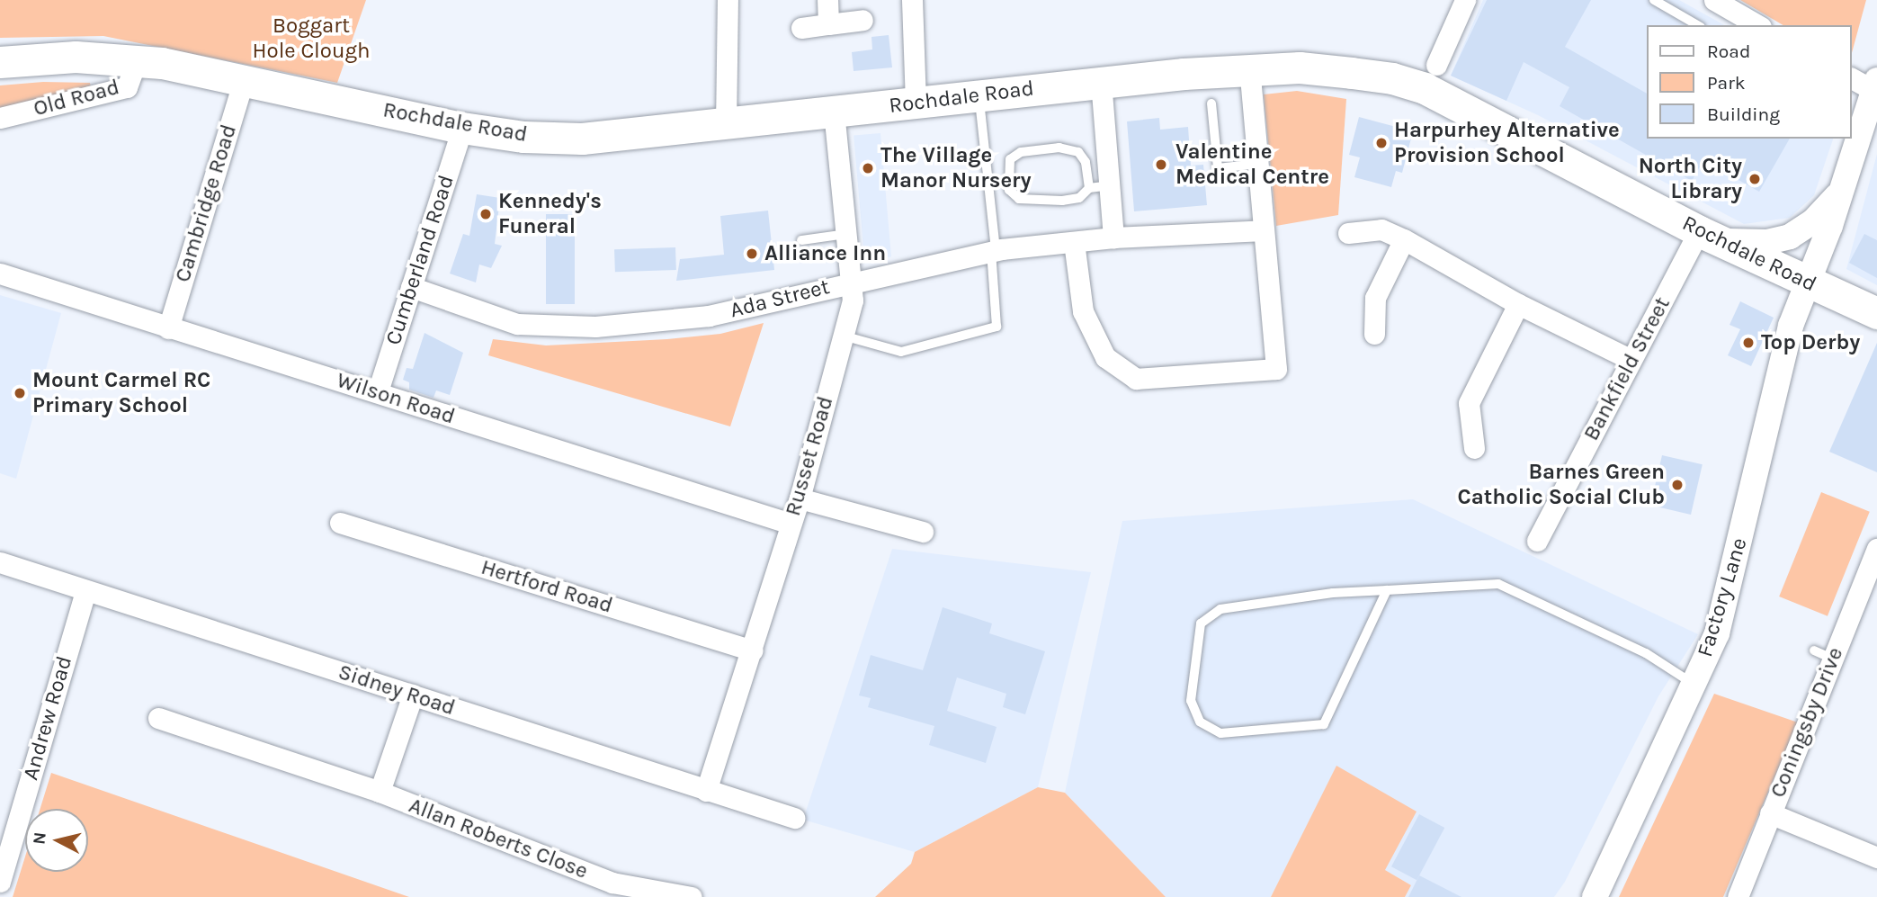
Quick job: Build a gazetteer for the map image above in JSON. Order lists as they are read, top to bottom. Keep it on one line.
{"streets":{"main road":["Rochdale Road"],"street":["Old Road","Cambridge Road","Cumberland Road","Ada Street","Bankfield Street","Wilson Road","Russet Road","Hertford Road","Factory Lane","Sidney Road","Andrew Road","Coningsby Drive","Allan Roberts Close"]},"crossings":[["Rochdale Road","Old Road"],["Rochdale Road","Cambridge Road"],["Rochdale Road","Cumberland Road"],["Rochdale Road","Bankfield Street"],["Rochdale Road","Russet Road"],["Rochdale Road","Factory Lane"],["Cambridge Road","Wilson Road"],["Cumberland Road","Ada Street"],["Cumberland Road","Wilson Road"],["Ada Street","Russet Road"],["Wilson Road","Russet Road"],["Russet Road","Hertford Road"],["Russet Road","Sidney Road"],["Sidney Road","Andrew Road"]],"parks":["Boggart Hole Clough"],"places":["Harpurhey Alternative Provision School","Valentine Medical Centre","The Village Manor Nursery","North City Library","Kennedy's Funeral","Alliance Inn","Top Derby","Mount Carmel RC Primary School","Barnes Green Catholic Social Club"],"legend":["Road","Park","Building"],"north":"left"}
